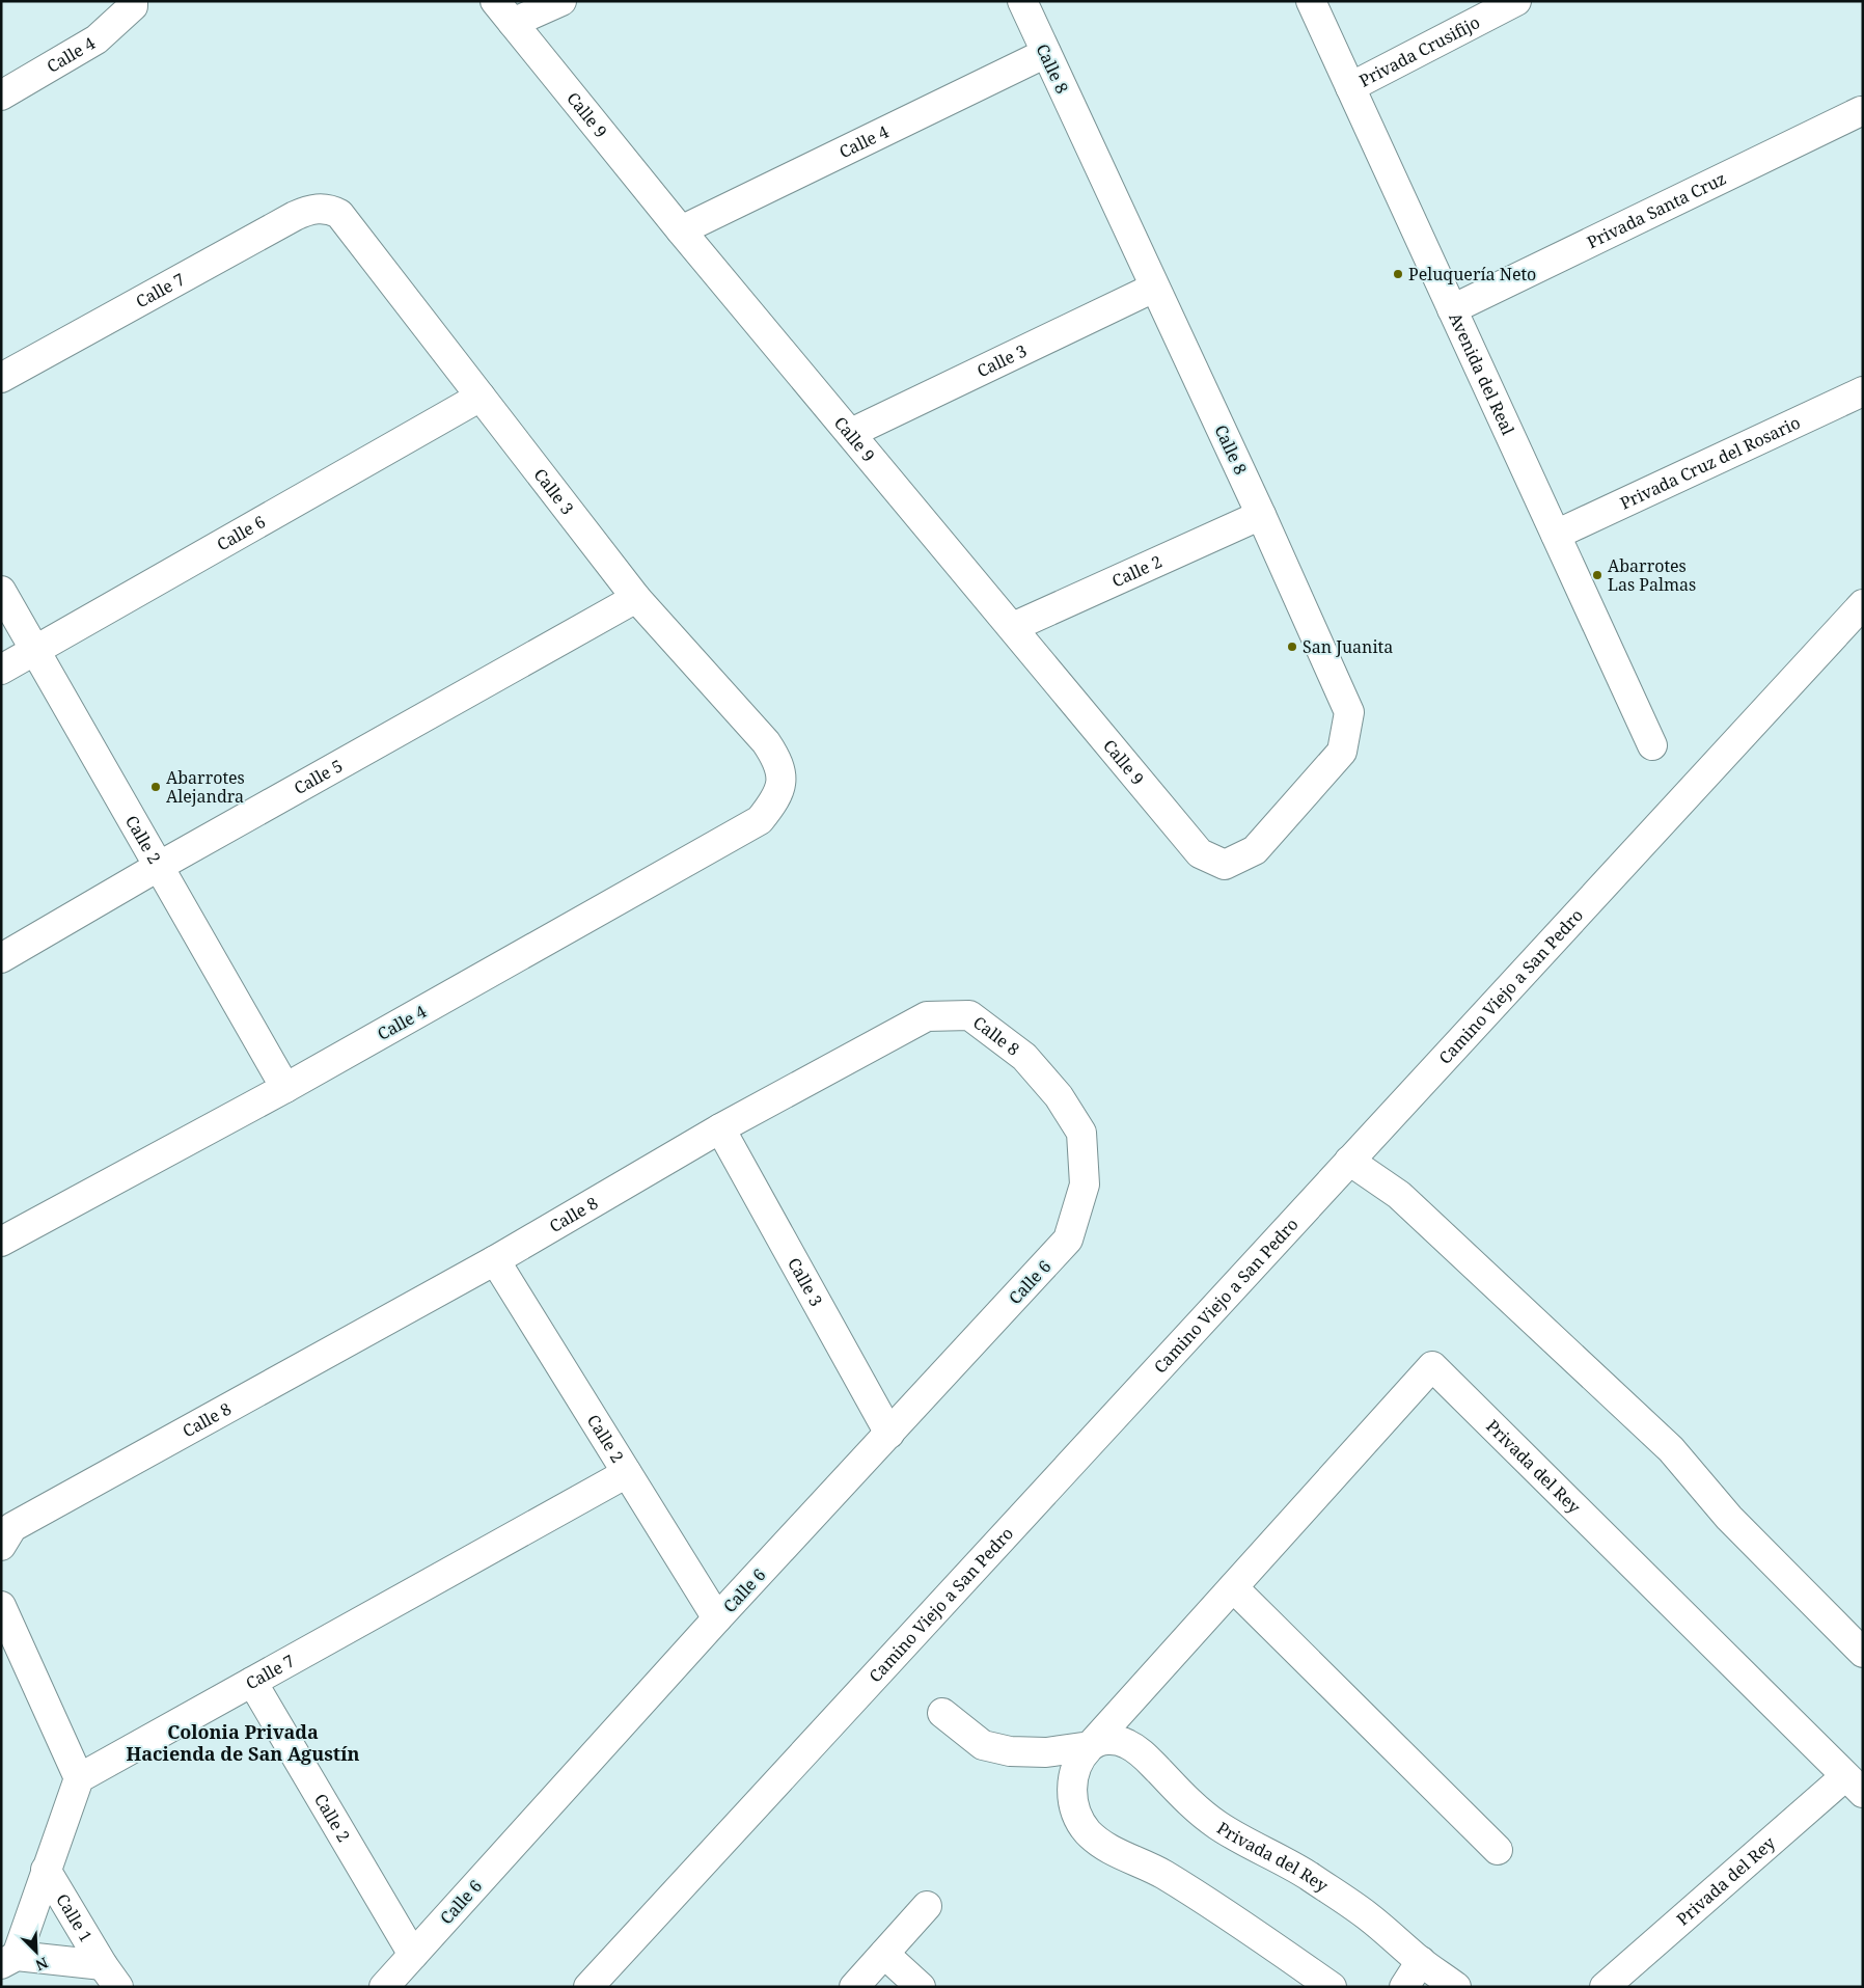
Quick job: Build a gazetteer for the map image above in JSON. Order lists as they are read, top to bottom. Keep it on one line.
{"streets":{"street":["Privada Crusifijo","Calle 4","Calle 8","Calle 9","Privada Santa Cruz","Calle 7","Calle 3","Avenida del Real","Privada Cruz del Rosario","Calle 6","Calle 2","Calle 5","Camino Viejo a San Pedro","Privada del Rey","Calle 1"]},"crossings":[["Privada Crusifijo","Avenida del Real"],["Calle 4","Calle 8"],["Calle 4","Calle 9"],["Calle 4","Calle 3"],["Calle 4","Calle 2"],["Calle 8","Calle 9"],["Calle 8","Calle 3"],["Calle 8","Calle 6"],["Calle 8","Calle 2"],["Calle 9","Calle 3"],["Calle 9","Calle 2"],["Privada Santa Cruz","Avenida del Real"],["Calle 7","Calle 3"],["Calle 7","Calle 2"],["Calle 3","Calle 6"],["Calle 3","Calle 5"],["Avenida del Real","Privada Cruz del Rosario"],["Calle 6","Calle 2"],["Calle 2","Calle 5"]],"districts":["Colonia Privada Hacienda de San Agustín"],"places":["Peluquería Neto","Abarrotes Las Palmas","San Juanita","Abarrotes Alejandra"],"north":"bottom right"}
